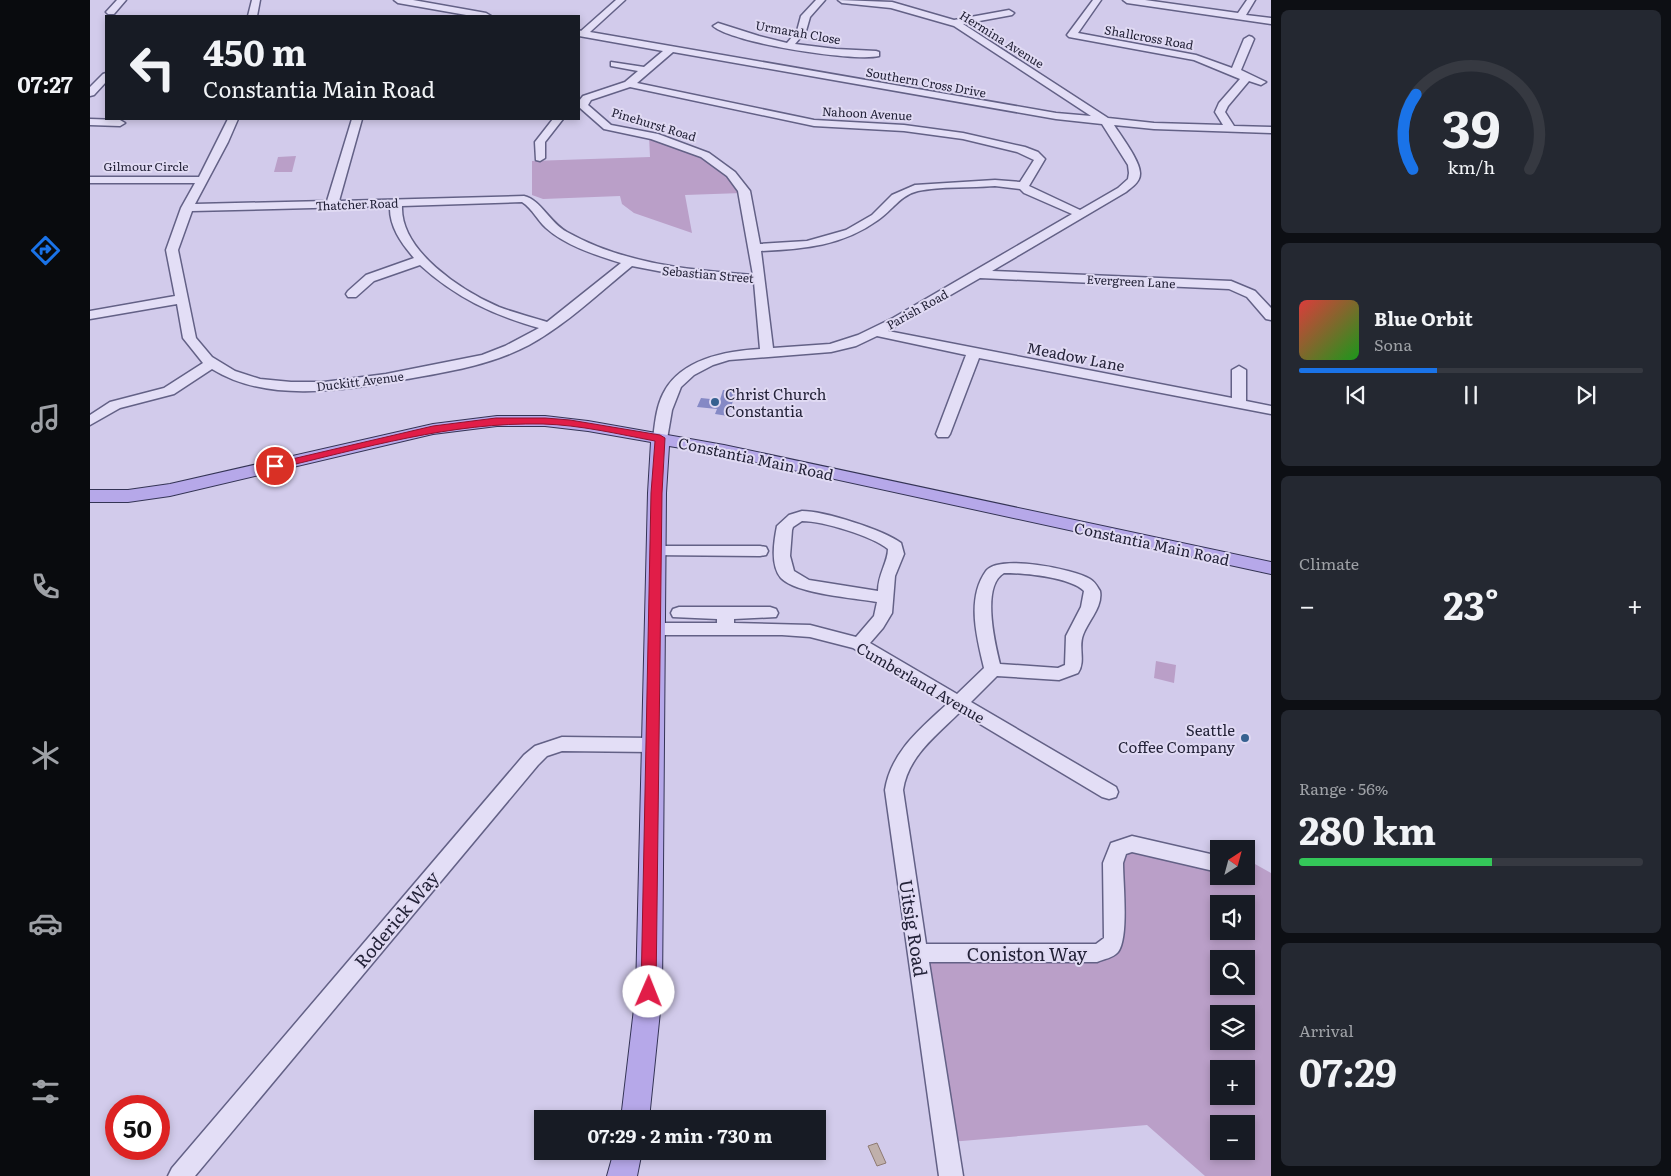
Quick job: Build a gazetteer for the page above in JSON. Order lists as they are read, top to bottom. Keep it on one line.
{"streets":{"main road":["Constantia Main Road"],"street":["Urmarah Close","Shallcross Road","Hermina Avenue","Southern Cross Drive","Nahoon Avenue","Pinehurst Road","Gilmour Circle","Thatcher Road","Sebastian Street","Evergreen Lane","Parish Road","Meadow Lane","Duckitt Avenue","Cumberland Avenue","Roderick Way","Uitsig Road","Coniston Way"]},"crossings":[["Hermina Avenue","Southern Cross Drive"],["Hermina Avenue","Parish Road"],["Southern Cross Drive","Pinehurst Road"],["Southern Cross Drive","Parish Road"],["Nahoon Avenue","Pinehurst Road"],["Pinehurst Road","Sebastian Street"],["Pinehurst Road","Parish Road"],["Gilmour Circle","Duckitt Avenue"],["Thatcher Road","Sebastian Street"],["Thatcher Road","Duckitt Avenue"],["Sebastian Street","Duckitt Avenue"],["Evergreen Lane","Parish Road"],["Parish Road","Meadow Lane"],["Parish Road","Constantia Main Road"],["Cumberland Avenue","Uitsig Road"],["Uitsig Road","Coniston Way"]],"places":["Christ Church Constantia","Seattle Coffee Company"],"north":"top right","page":{"tabs":"07:27","turn":["450 m","Constantia Main Road"],"song":["Blue Orbit","Sona"],"tile":["Climate",["Range · 56%","280 km"],["Arrival","07:29"]],"heat":["−","23°","+"],"map_buttons":["+","−"],"limit":"50","trip":"07:29 · 2 min · 730 m","gauge":["39","km/h"]}}
